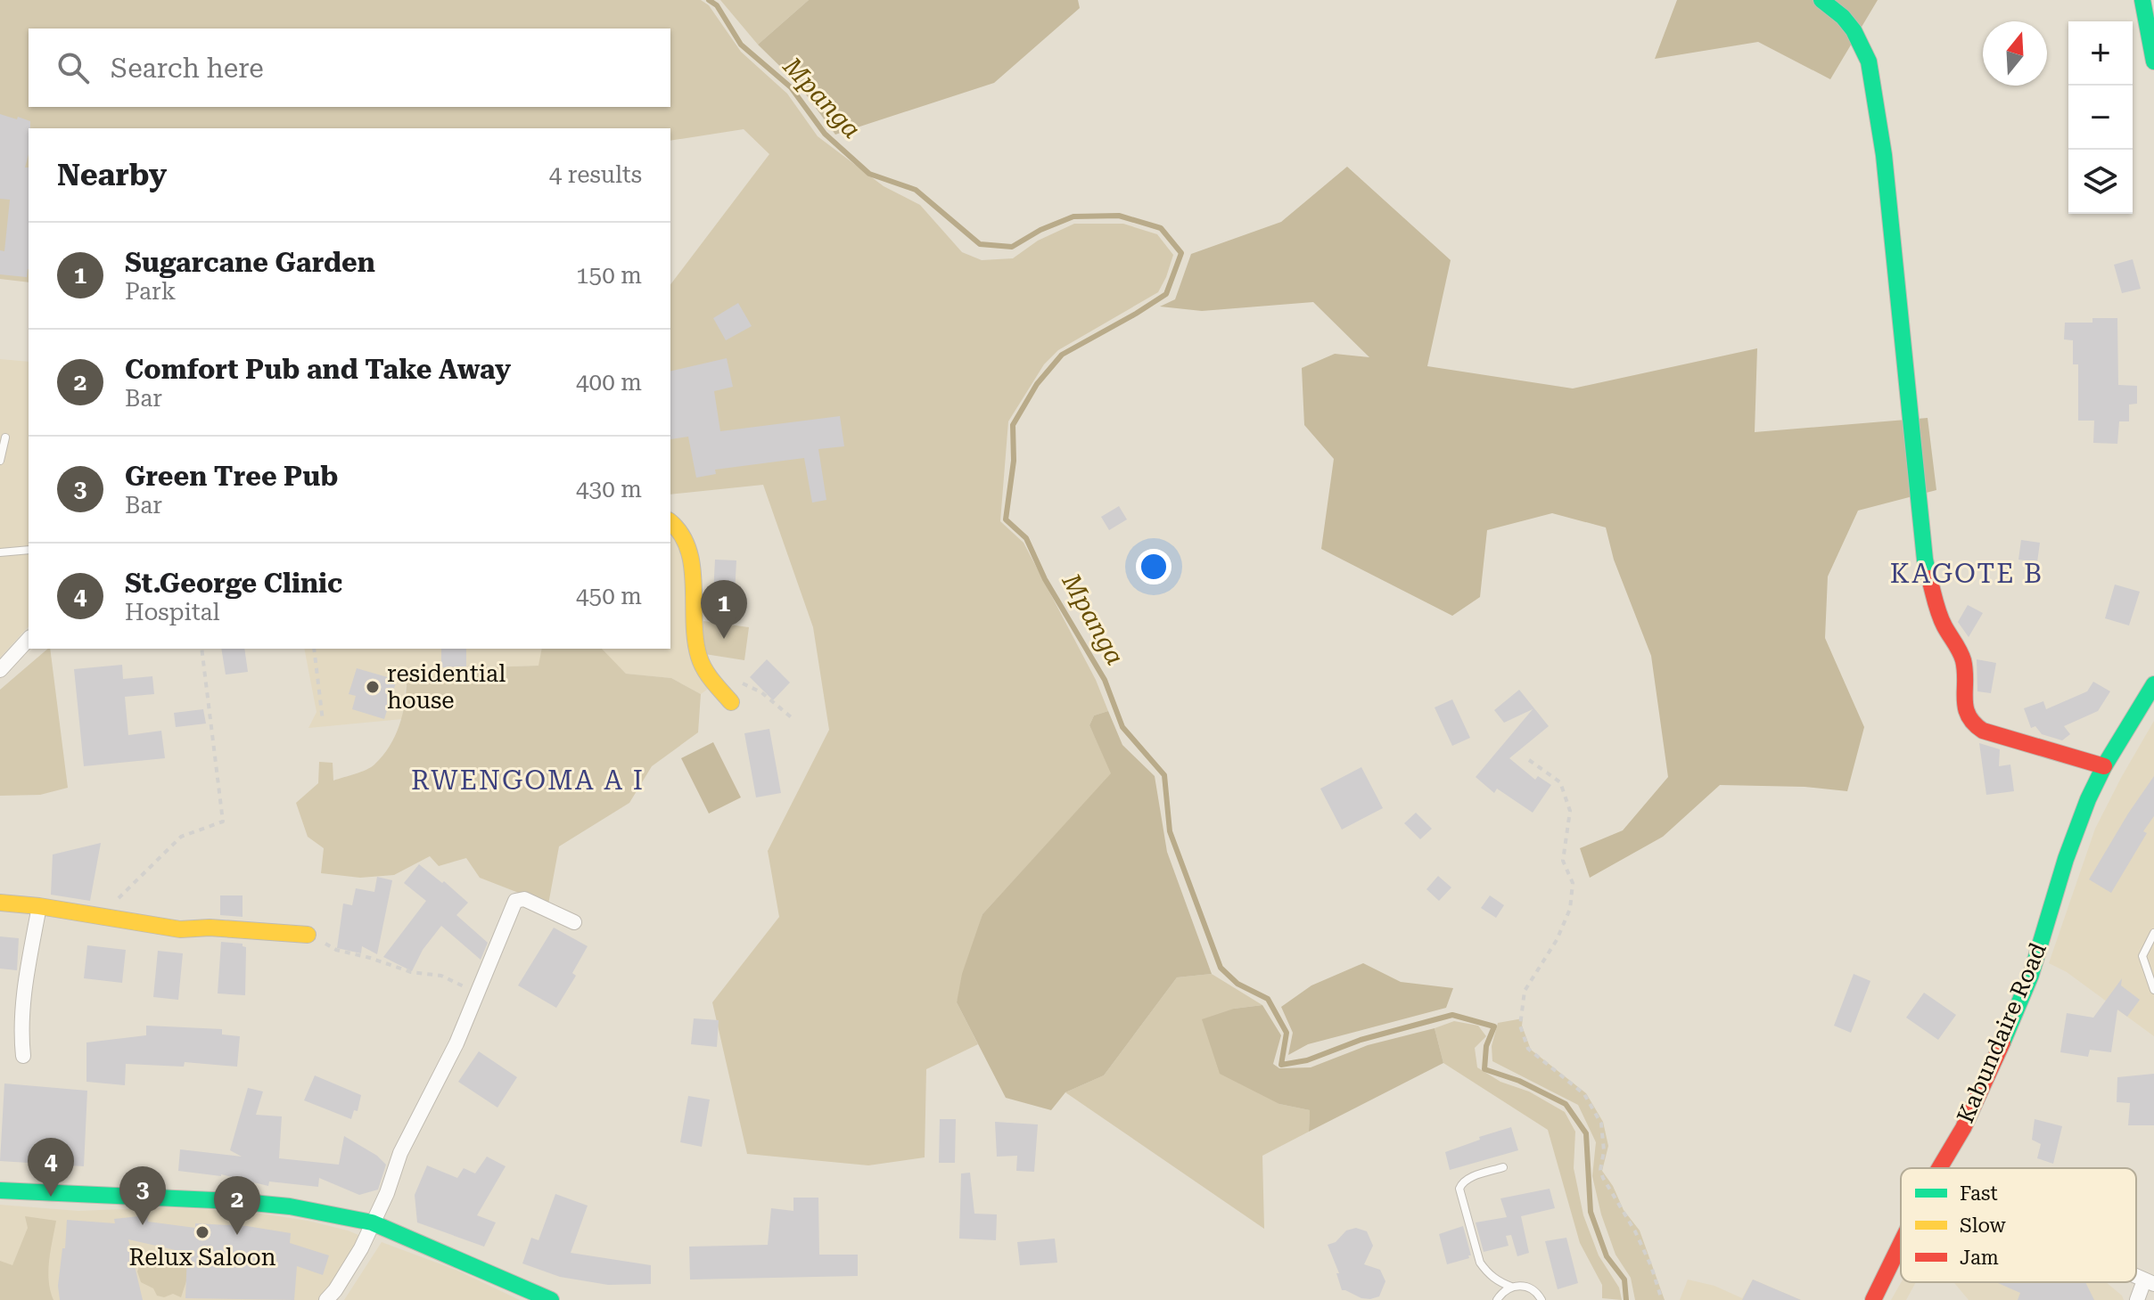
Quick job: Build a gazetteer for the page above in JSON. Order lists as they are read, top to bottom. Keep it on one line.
{"streets":{"street":["Kabundaire Road"]},"districts":["KAGOTE B","RWENGOMA A I"],"water":["Mpanga"],"places":["residential house","Relux Saloon"],"legend":["Fast","Slow","Jam"],"north":"top","page":{"map_buttons":["+","−"],"search":"Search here","heading":["Nearby","4 results"],"list":[{"mark":"1","name":"Sugarcane Garden","note":"Park","value":"150 m"},{"mark":"2","name":"Comfort Pub and Take Away","note":"Bar","value":"400 m"},{"mark":"3","name":"Green Tree Pub","note":"Bar","value":"430 m"},{"mark":"4","name":"St.George Clinic","note":"Hospital","value":"450 m"}],"pins":["1","4","3","2"]}}
